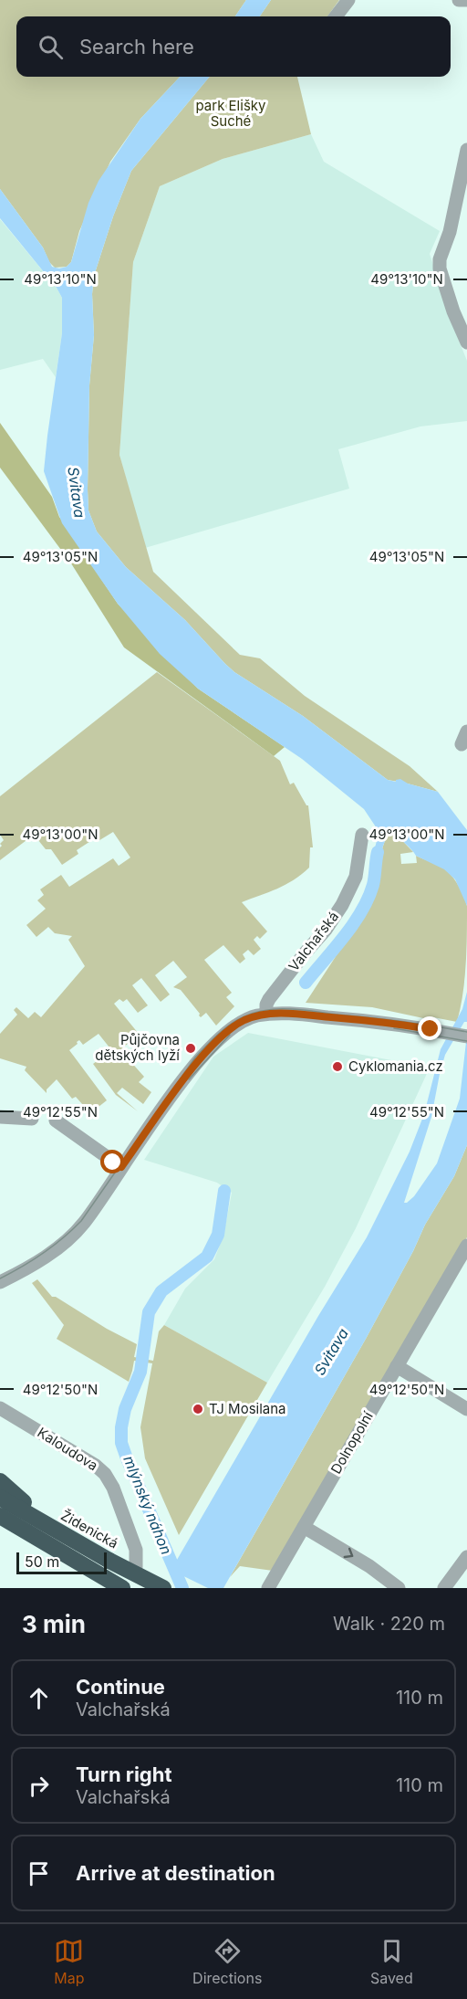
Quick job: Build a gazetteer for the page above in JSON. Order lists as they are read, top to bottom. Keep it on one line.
{"streets":{"highway":["Židenická"],"street":["Valchařská","Dolnopolní","Kaloudova"]},"water":["Svitava","mlýnský náhon"],"parks":["park Elišky Suché"],"places":["Půjčovna dětských lyží","Cyklomania.cz","TJ Mosilana"],"scale_bar":"50 m","page":{"search":"Search here","scale":"50 m","heading":["3 min","Walk · 220 m"],"list":[["Continue","Valchařská","110 m"],["Turn right","Valchařská","110 m"],"Arrive at destination"],"nav":["Map","Directions","Saved"]},"coordinates":["49°13'10\"N","49°13'05\"N","49°13'00\"N","49°12'55\"N","49°12'50\"N"]}
